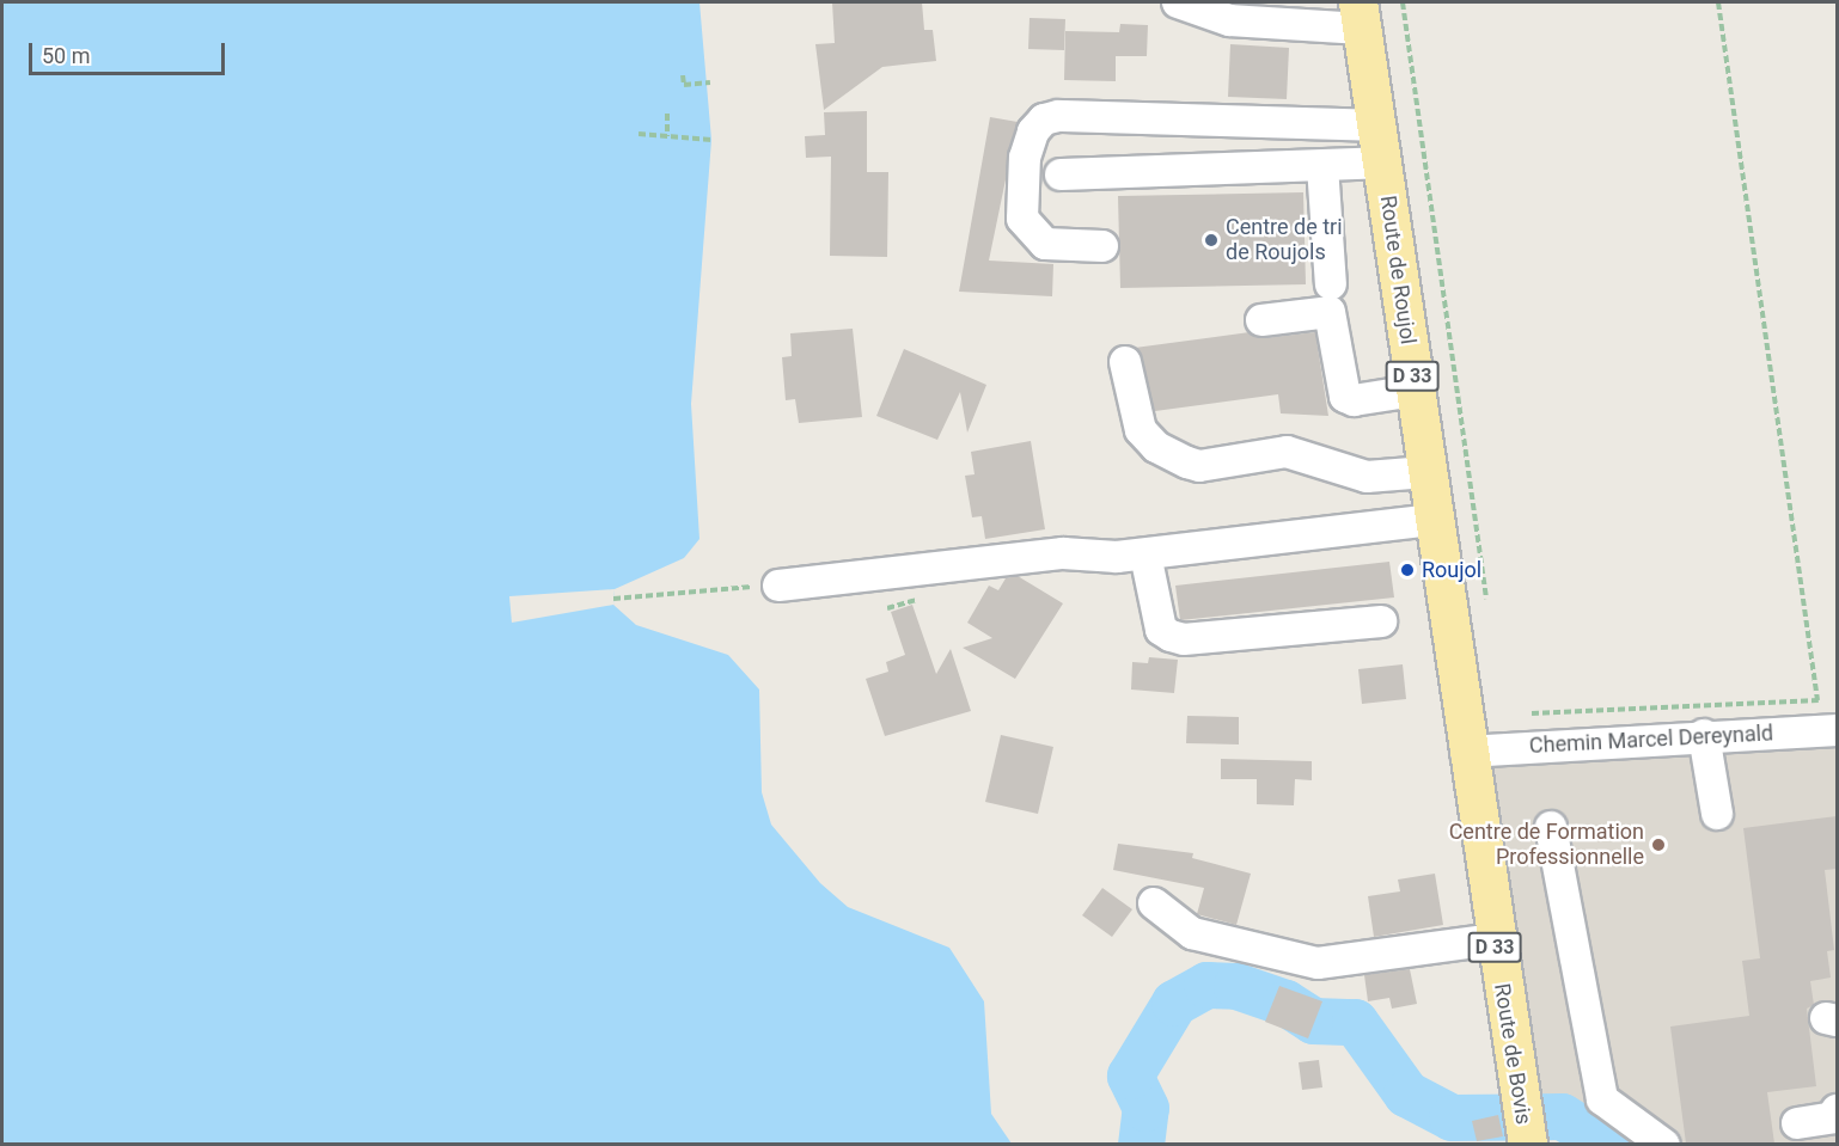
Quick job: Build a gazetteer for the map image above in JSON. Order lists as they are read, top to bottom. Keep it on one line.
{"streets":{"main road":["Route de Roujol","D 33","Route de Bovis"],"street":["Chemin Marcel Dereynald"]},"crossings":[["Route de Roujol","Chemin Marcel Dereynald"],["Route de Roujol","Route de Bovis"],["Chemin Marcel Dereynald","Route de Bovis"]],"places":["Centre de tri de Roujols","Roujol","Centre de Formation Professionnelle"],"scale_bar":"50 m"}
